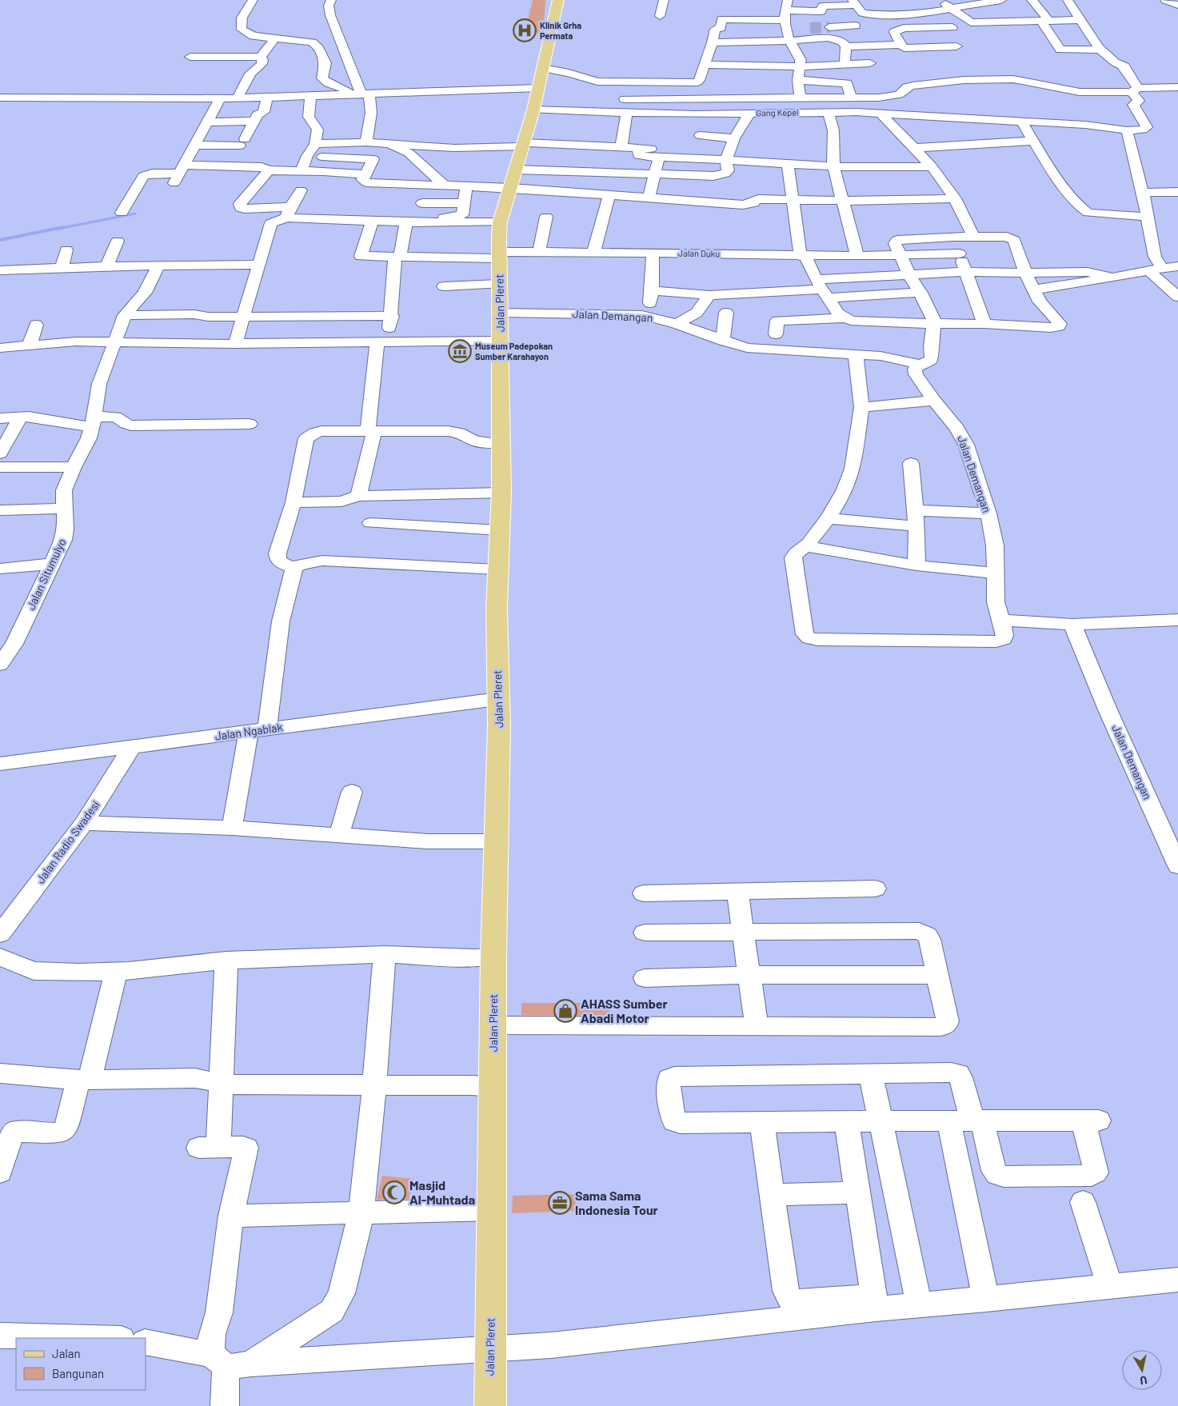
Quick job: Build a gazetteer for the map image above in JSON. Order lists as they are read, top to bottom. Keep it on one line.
{"streets":{"main road":["Jalan Pleret"],"street":["Gang Kepel","Jalan Duku","Jalan Demangan","Jalan Situmulyo","Jalan Ngablak","Jalan Radio Swadesi"]},"crossings":[["Gang Kepel","Jalan Pleret"],["Jalan Duku","Jalan Pleret"],["Jalan Pleret","Jalan Demangan"],["Jalan Pleret","Jalan Ngablak"],["Jalan Ngablak","Jalan Radio Swadesi"]],"places":{"hospital":["Klinik Grha Permata"],"museum":["Museum Padepokan Sumber Karahayon"],"shop":["AHASS Sumber Abadi Motor"],"mosque":["Masjid Al-Muhtada"],"office":["Sama Sama Indonesia Tour"]},"legend":["Jalan","Bangunan"],"north":"bottom"}
